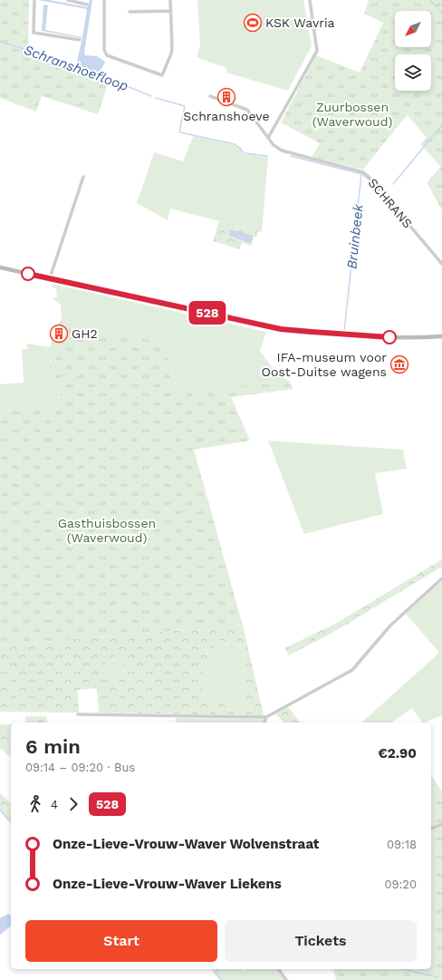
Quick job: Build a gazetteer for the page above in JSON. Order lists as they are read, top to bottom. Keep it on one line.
{"streets":{"street":["SCHRANS"]},"water":["Schranshoefloop","Bruinbeek"],"parks":["Zuurbossen (Waverwoud)","Gasthuisbossen (Waverwoud)"],"places":{"sports":["KSK Wavria"],"building":["Schranshoeve","GH2"],"museum":["IFA-museum voor Oost-Duitse wagens"]},"lines":["bus line 528"],"north":"bottom left","page":{"on_map":"528","heading":["6 min","09:14 – 09:20 · Bus","€2.90"],"legs":["4","528"],"list":[{"name":"Onze-Lieve-Vrouw-Waver Wolvenstraat","value":"09:18"},{"name":"Onze-Lieve-Vrouw-Waver Liekens","value":"09:20"}],"buttons":["Start","Tickets"]}}
